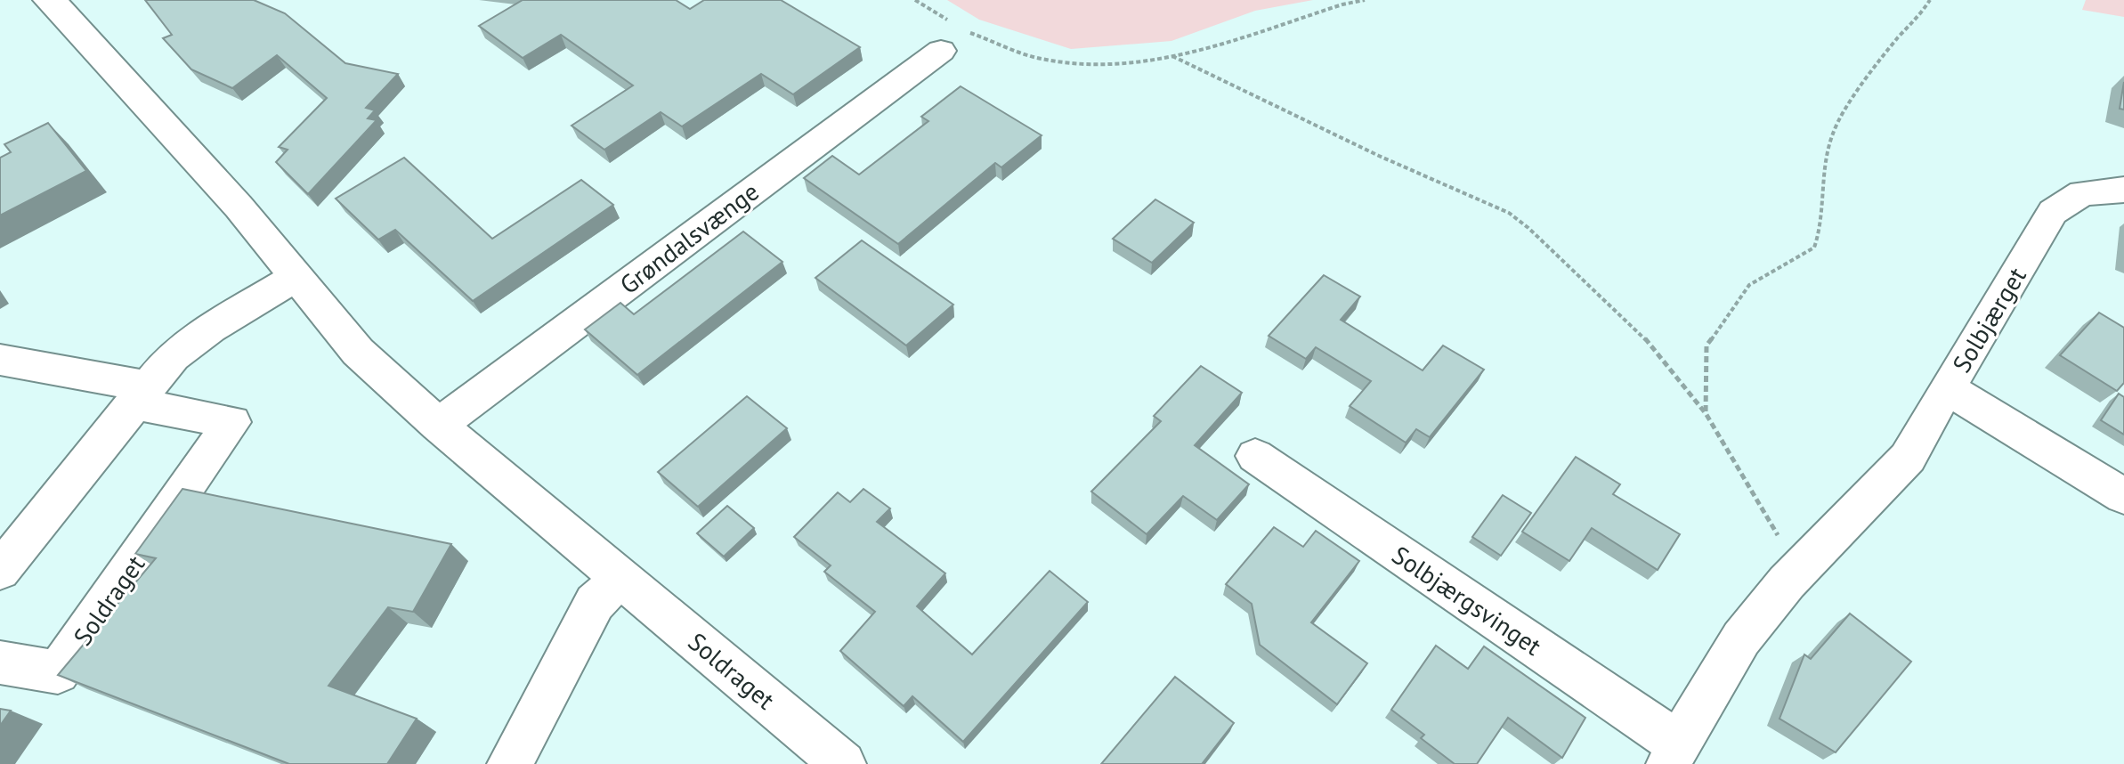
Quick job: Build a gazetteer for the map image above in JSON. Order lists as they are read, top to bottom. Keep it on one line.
{"streets":{"street":["Grøndalsvænge","Solbjærget","Soldraget","Solbjærgsvinget"]},"crossings":[["Grøndalsvænge","Soldraget"],["Solbjærget","Solbjærgsvinget"]]}
